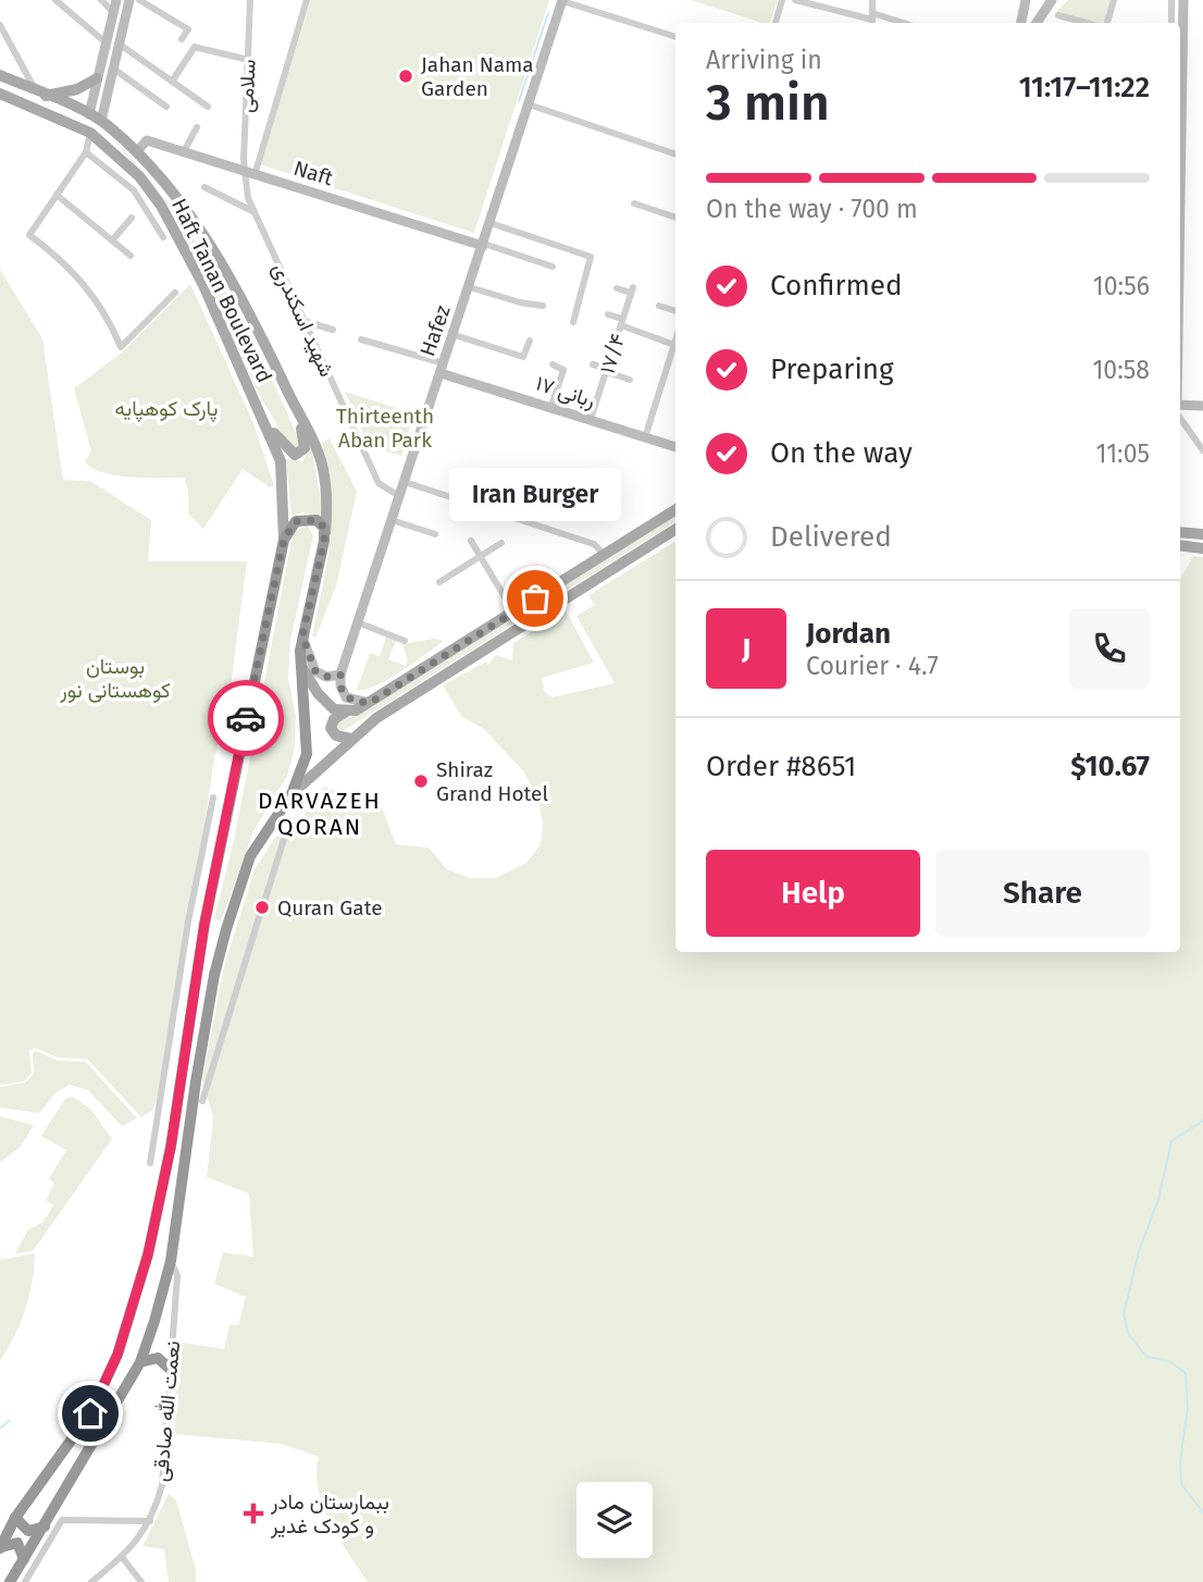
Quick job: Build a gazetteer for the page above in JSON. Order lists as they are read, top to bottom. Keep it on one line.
{"streets":{"main road":["Naft","Haft Tanan Boulevard","Hafez","ربانی ۱۷"],"street":["سلامی","شهید اسکندری","۱۷/۴","نعمت الله صادقی"]},"crossings":[["سلامی","Naft"],["سلامی","شهید اسکندری"],["Naft","Haft Tanan Boulevard"],["Naft","شهید اسکندری"],["Naft","Hafez"],["شهید اسکندری","Hafez"],["Hafez","ربانی ۱۷"],["۱۷/۴","ربانی ۱۷"]],"districts":["DARVAZEH QORAN"],"parks":["پارک کوهپایه","Thirteenth Aban Park","بوستان کوهستانی نور"],"places":{"other":["Jahan Nama Garden","Iran Burger","Shiraz Grand Hotel","Quran Gate"],"health":["ببمارستان مادر و کودک غدیر"]},"page":{"heading":["3 min","Arriving in","11:17–11:22"],"panel":["Jordan","Courier · 4.7","Order #8651","$10.67"],"bar":"On the way · 700 m","list":[["Confirmed","10:56"],["Preparing","10:58"],["On the way","11:05"],"Delivered"],"bubble":"Iran Burger","round":"J","buttons":["Help","Share"]}}
